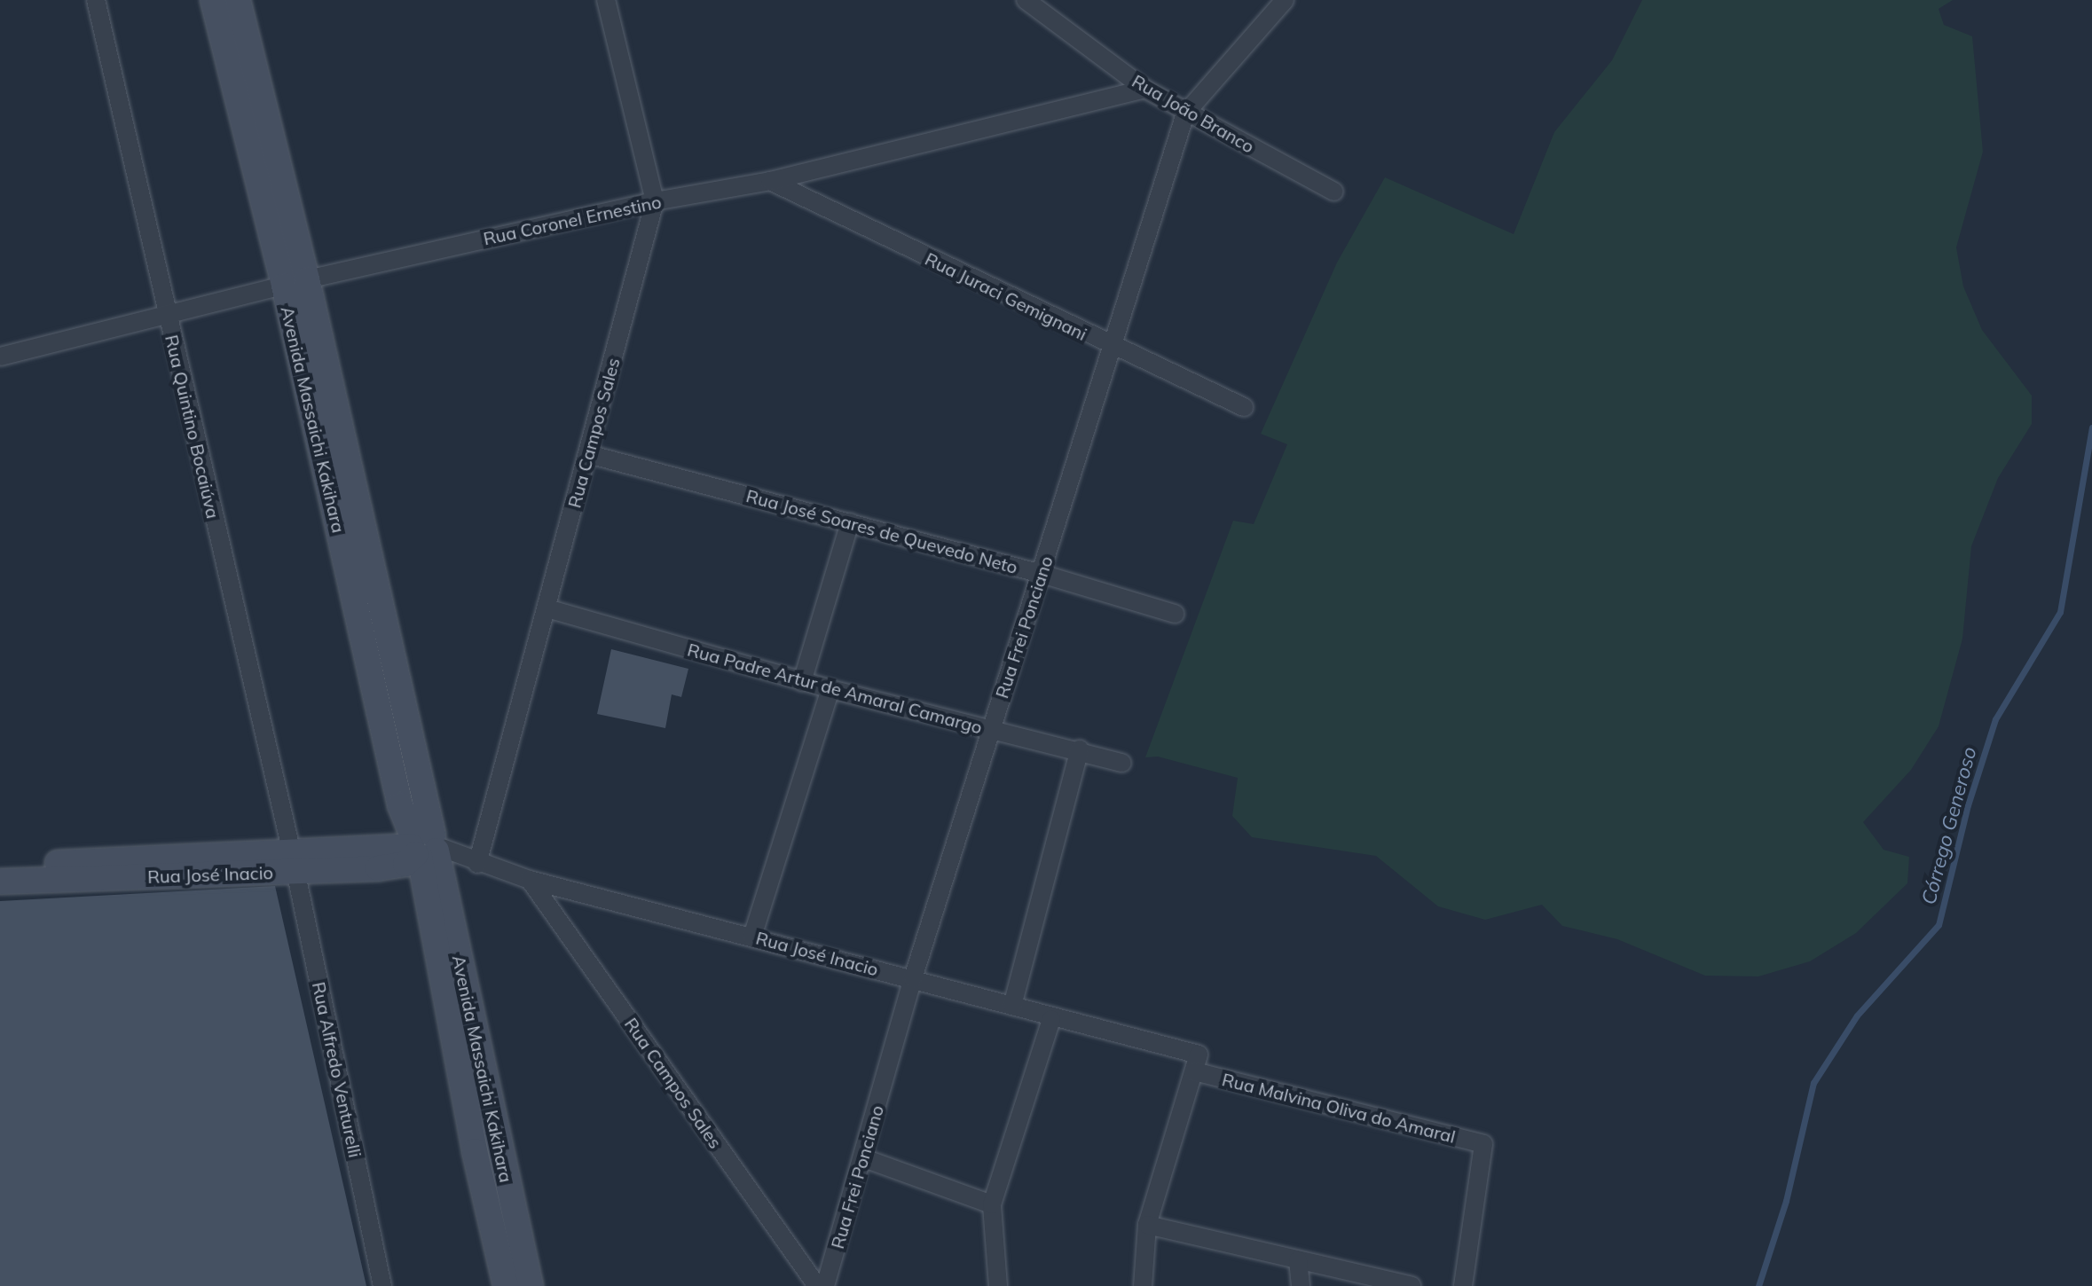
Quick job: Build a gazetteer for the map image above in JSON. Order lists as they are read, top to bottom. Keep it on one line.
{"streets":{"street":["Rua João Branco","Rua Coronel Ernestino","Rua Juraci Gemignani","Avenida Massaichi Kakihara","Rua Quintino Bocaiúva","Rua Campos Sales","Rua José Soares de Quevedo Neto","Rua Frei Ponciano","Rua Padre Artur de Amaral Camargo","Rua José Inacio","Rua Alfredo Venturelli","Rua Malvina Oliva do Amaral"]},"crossings":[["Rua João Branco","Rua Coronel Ernestino"],["Rua João Branco","Rua Frei Ponciano"],["Rua Coronel Ernestino","Rua Juraci Gemignani"],["Rua Coronel Ernestino","Avenida Massaichi Kakihara"],["Rua Coronel Ernestino","Rua Quintino Bocaiúva"],["Rua Coronel Ernestino","Rua Campos Sales"],["Rua Juraci Gemignani","Rua Frei Ponciano"],["Avenida Massaichi Kakihara","Rua José Inacio"],["Rua Quintino Bocaiúva","Rua José Inacio"],["Rua Quintino Bocaiúva","Rua Alfredo Venturelli"],["Rua Campos Sales","Rua José Soares de Quevedo Neto"],["Rua Campos Sales","Rua Padre Artur de Amaral Camargo"],["Rua Campos Sales","Rua José Inacio"],["Rua José Soares de Quevedo Neto","Rua Frei Ponciano"],["Rua Frei Ponciano","Rua Padre Artur de Amaral Camargo"],["Rua Frei Ponciano","Rua José Inacio"],["Rua José Inacio","Rua Alfredo Venturelli"],["Rua José Inacio","Rua Malvina Oliva do Amaral"]],"water":["Córrego Generoso"]}
